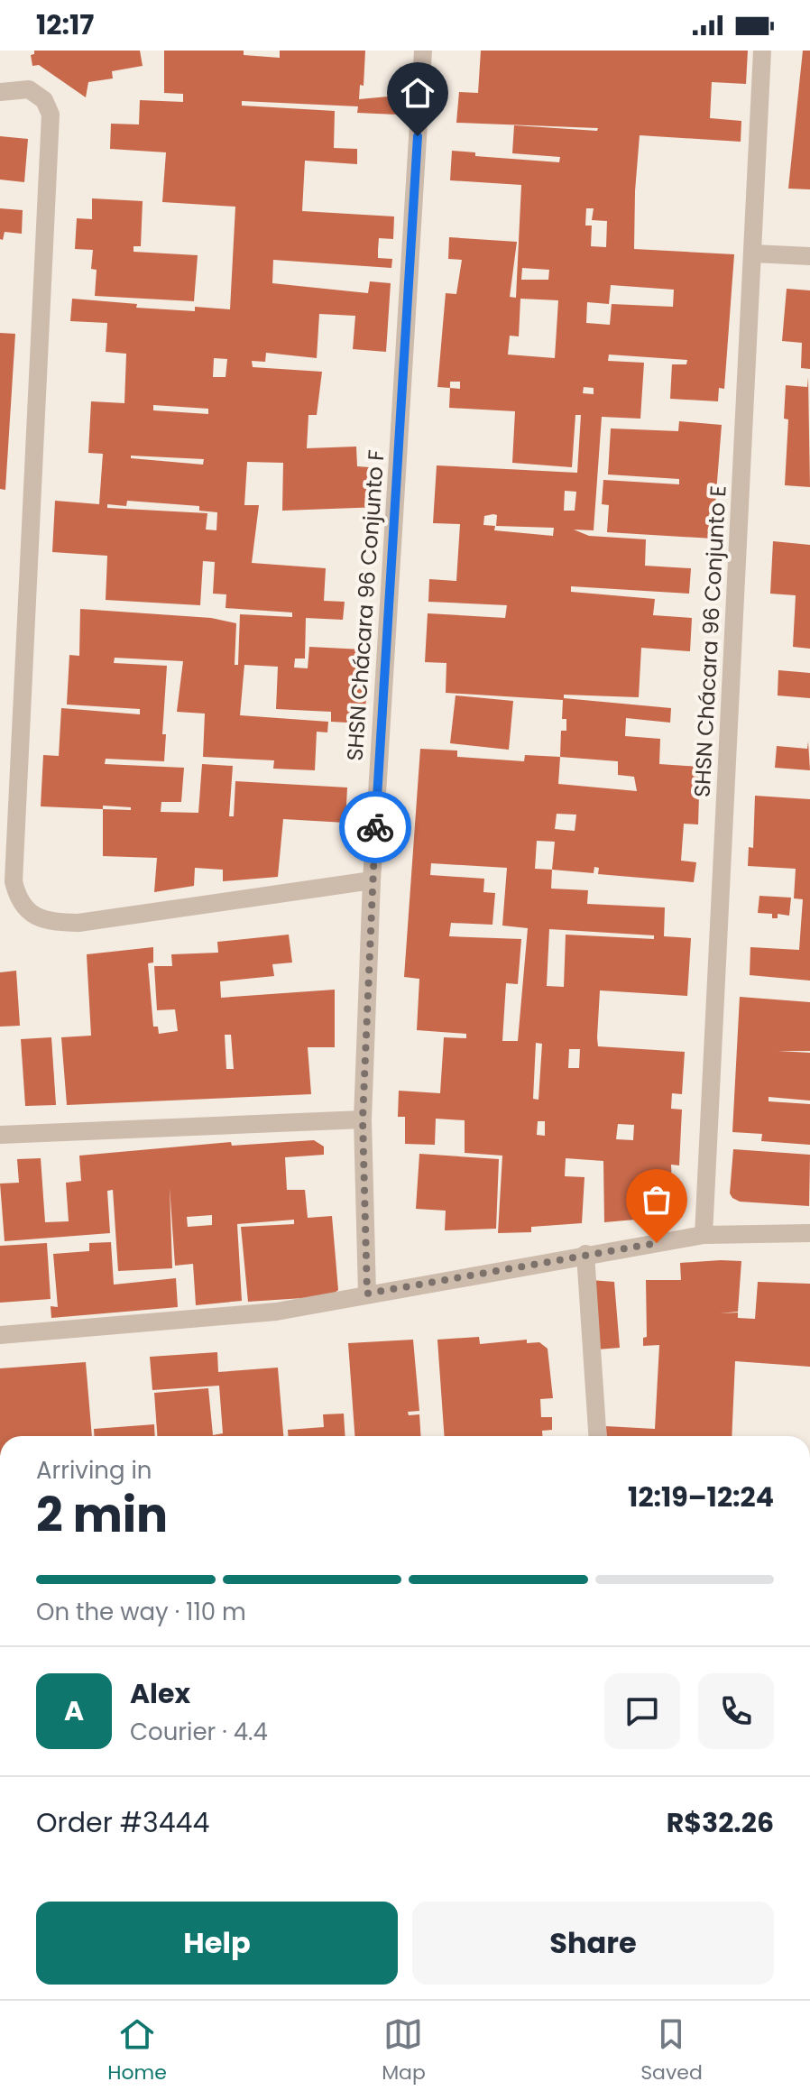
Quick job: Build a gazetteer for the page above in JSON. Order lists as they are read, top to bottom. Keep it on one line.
{"streets":{"street":["SHSN Chácara 96 Conjunto F","SHSN Chácara 96 Conjunto E"]},"page":{"status":"12:17","heading":["2 min","Arriving in","12:19–12:24"],"panel":["Alex","Courier · 4.4","Order #3444","R$32.26"],"bar":"On the way · 110 m","round":"A","buttons":["Help","Share"],"tabs":["Home","Map","Saved"]}}
